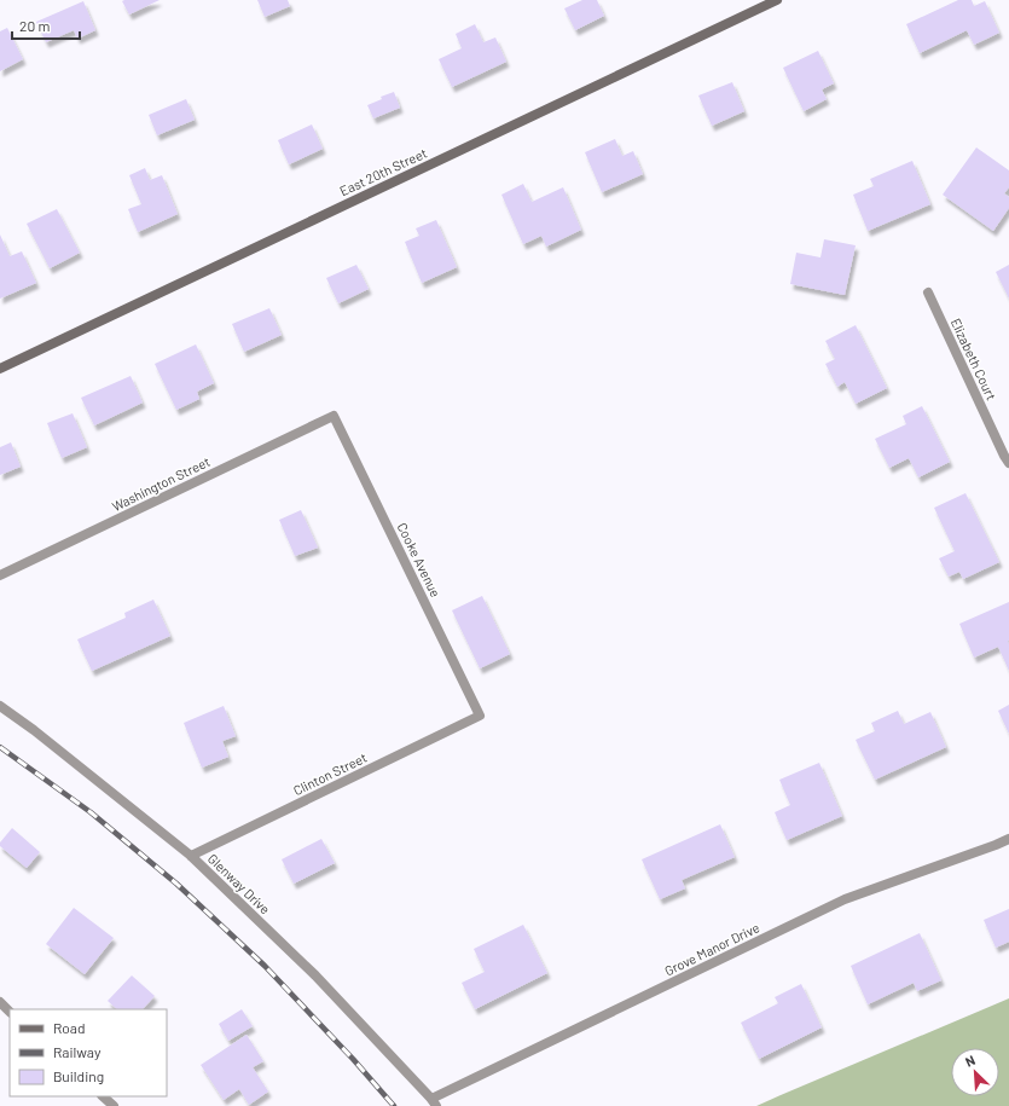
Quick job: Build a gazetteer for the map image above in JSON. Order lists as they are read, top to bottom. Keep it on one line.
{"streets":{"street":["East 20th Street","Elizabeth Court","Washington Street","Cooke Avenue","Clinton Street","Glenway Drive","Grove Manor Drive"]},"crossings":[["Washington Street","Cooke Avenue"],["Cooke Avenue","Clinton Street"],["Clinton Street","Glenway Drive"],["Glenway Drive","Grove Manor Drive"]],"legend":["Road","Railway","Building"],"scale_bar":"20 m","north":"top left"}
